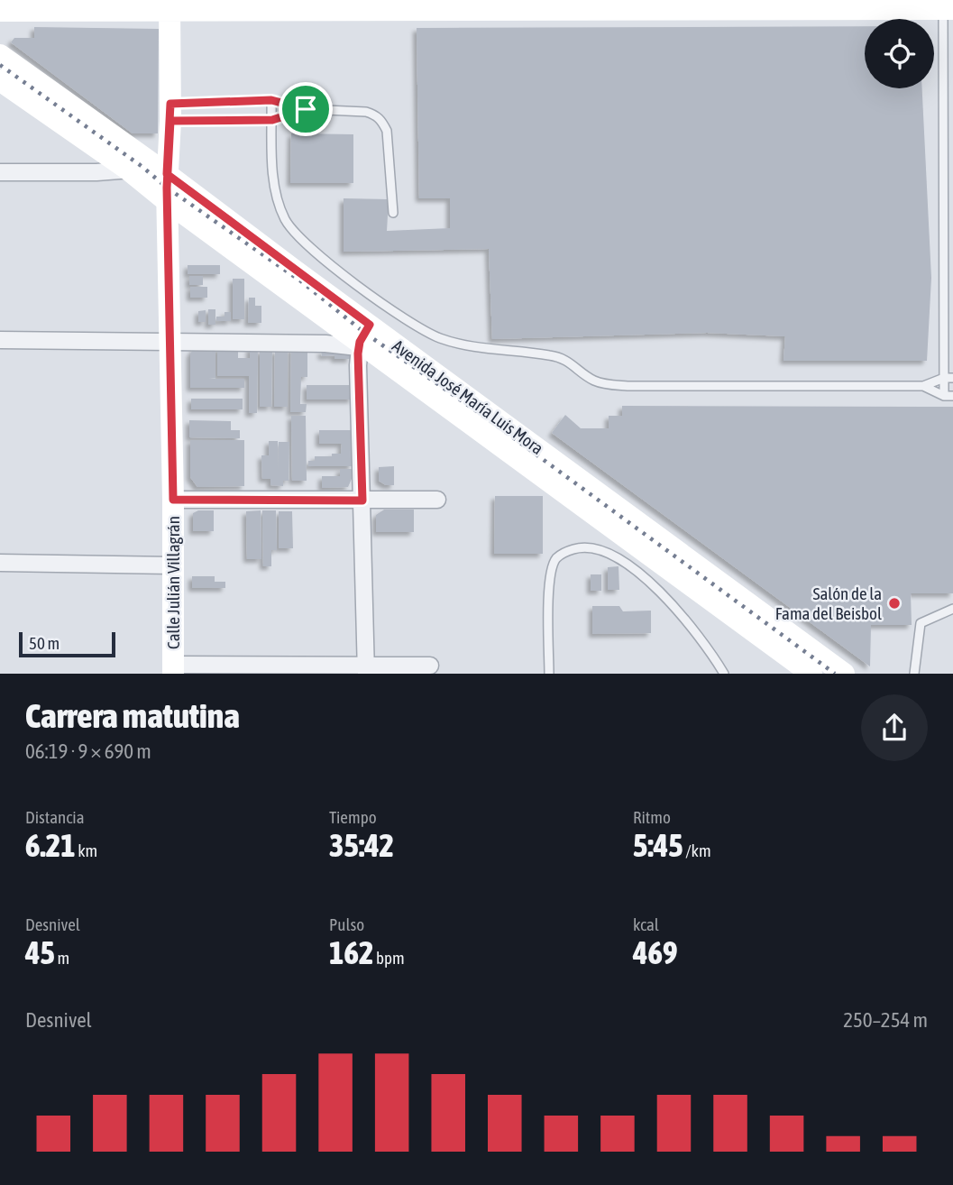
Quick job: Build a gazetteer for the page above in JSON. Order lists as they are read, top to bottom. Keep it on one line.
{"streets":{"street":["Avenida José María Luis Mora","Calle Julián Villagrán"]},"crossings":[["Avenida José María Luis Mora","Calle Julián Villagrán"]],"places":["Salón de la Fama del Beisbol"],"scale_bar":"50 m","page":{"scale":"50 m","heading":["Carrera matutina","06:19 · 9 × 690 m"],"stats":[["Distancia","6.21 km"],["Tiempo","35:42"],["Ritmo","5:45 /km"],["Desnivel","45 m"],["Pulso","162 bpm"],["kcal","469"]],"chart":["Desnivel","250–254 m"]}}
